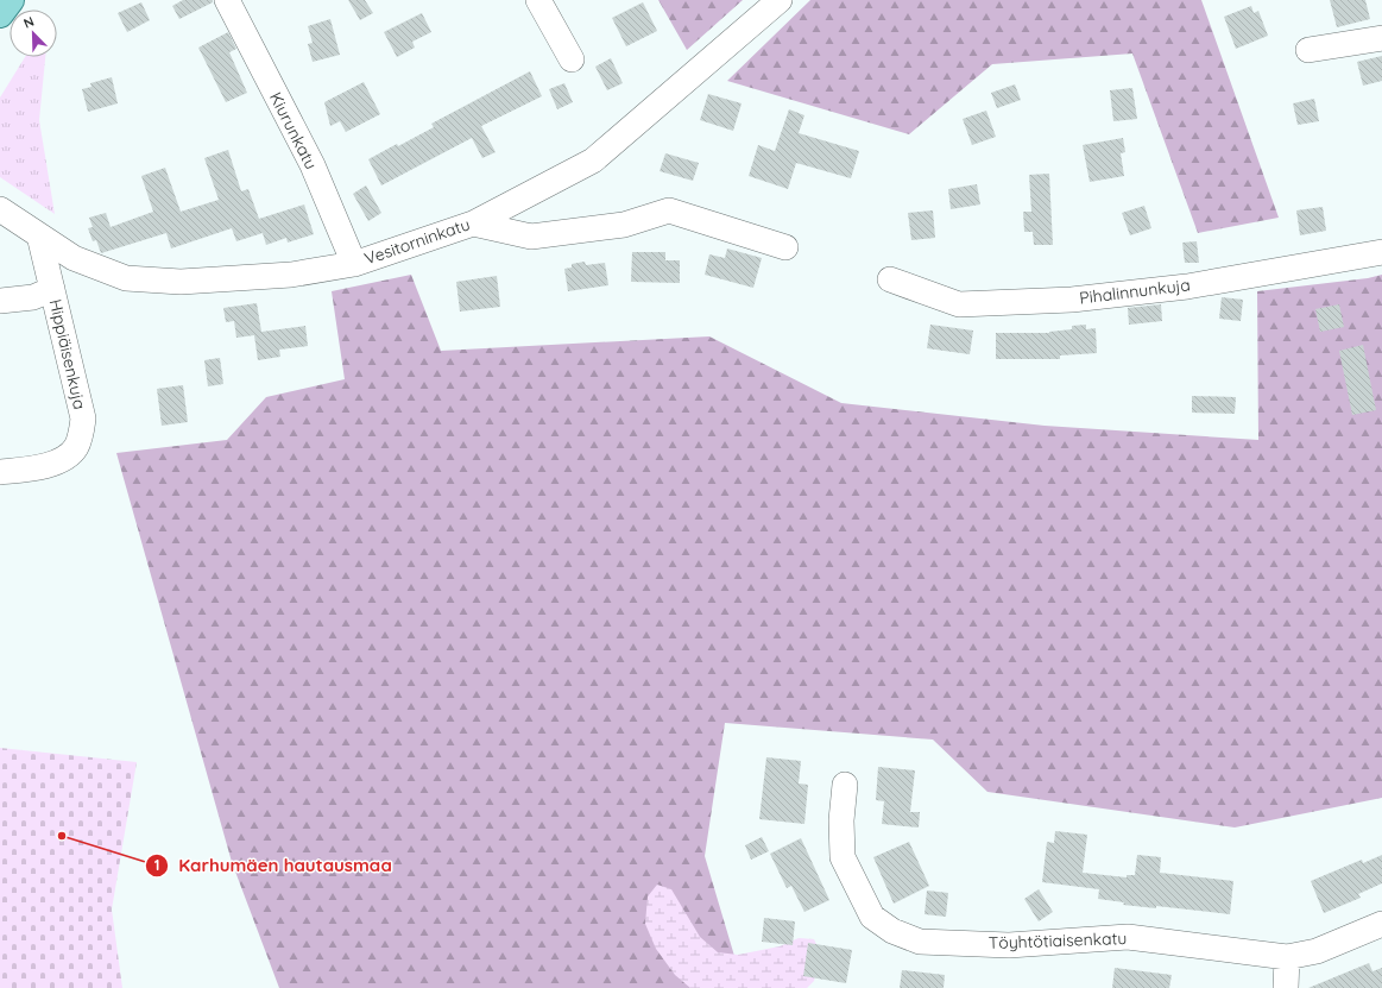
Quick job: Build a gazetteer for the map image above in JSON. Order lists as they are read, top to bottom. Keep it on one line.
{"streets":{"street":["Kiurunkatu","Vesitorninkatu","Pihalinnunkuja","Hippiäisenkuja","Töyhtötiaisenkatu"]},"crossings":[["Kiurunkatu","Vesitorninkatu"],["Vesitorninkatu","Hippiäisenkuja"]],"places":["Karhumäen hautausmaa"],"north":"top left"}
